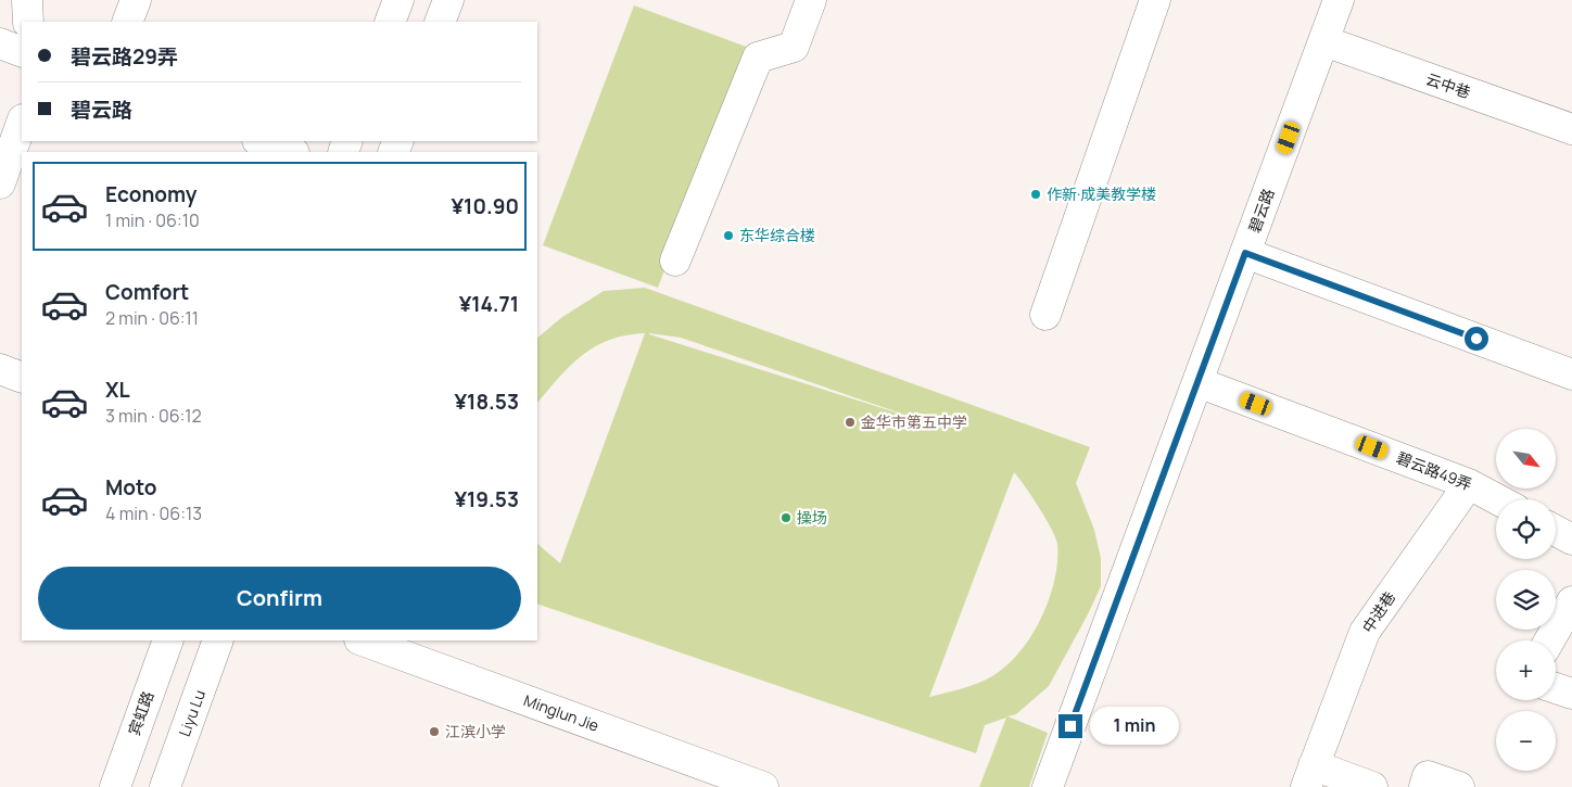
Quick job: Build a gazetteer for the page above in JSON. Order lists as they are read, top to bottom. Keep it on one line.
{"streets":{"street":["云中巷","碧云路","碧云路49弄","中进巷","宾虹路","Liyu Lu","Minglun Jie"]},"crossings":[["云中巷","碧云路"],["碧云路","碧云路49弄"],["碧云路49弄","中进巷"]],"places":["作新·成美教学楼","东华综合楼","金华市第五中学","操场","江滨小学"],"north":"bottom right","page":{"banner":["碧云路29弄","碧云路"],"list":[{"name":"Economy","note":"1 min · 06:10","value":"¥10.90"},{"name":"Comfort","note":"2 min · 06:11","value":"¥14.71"},{"name":"XL","note":"3 min · 06:12","value":"¥18.53"},{"name":"Moto","note":"4 min · 06:13","value":"¥19.53"}],"map_buttons":["+","−"],"buttons":"Confirm","bubble":"1 min"}}
